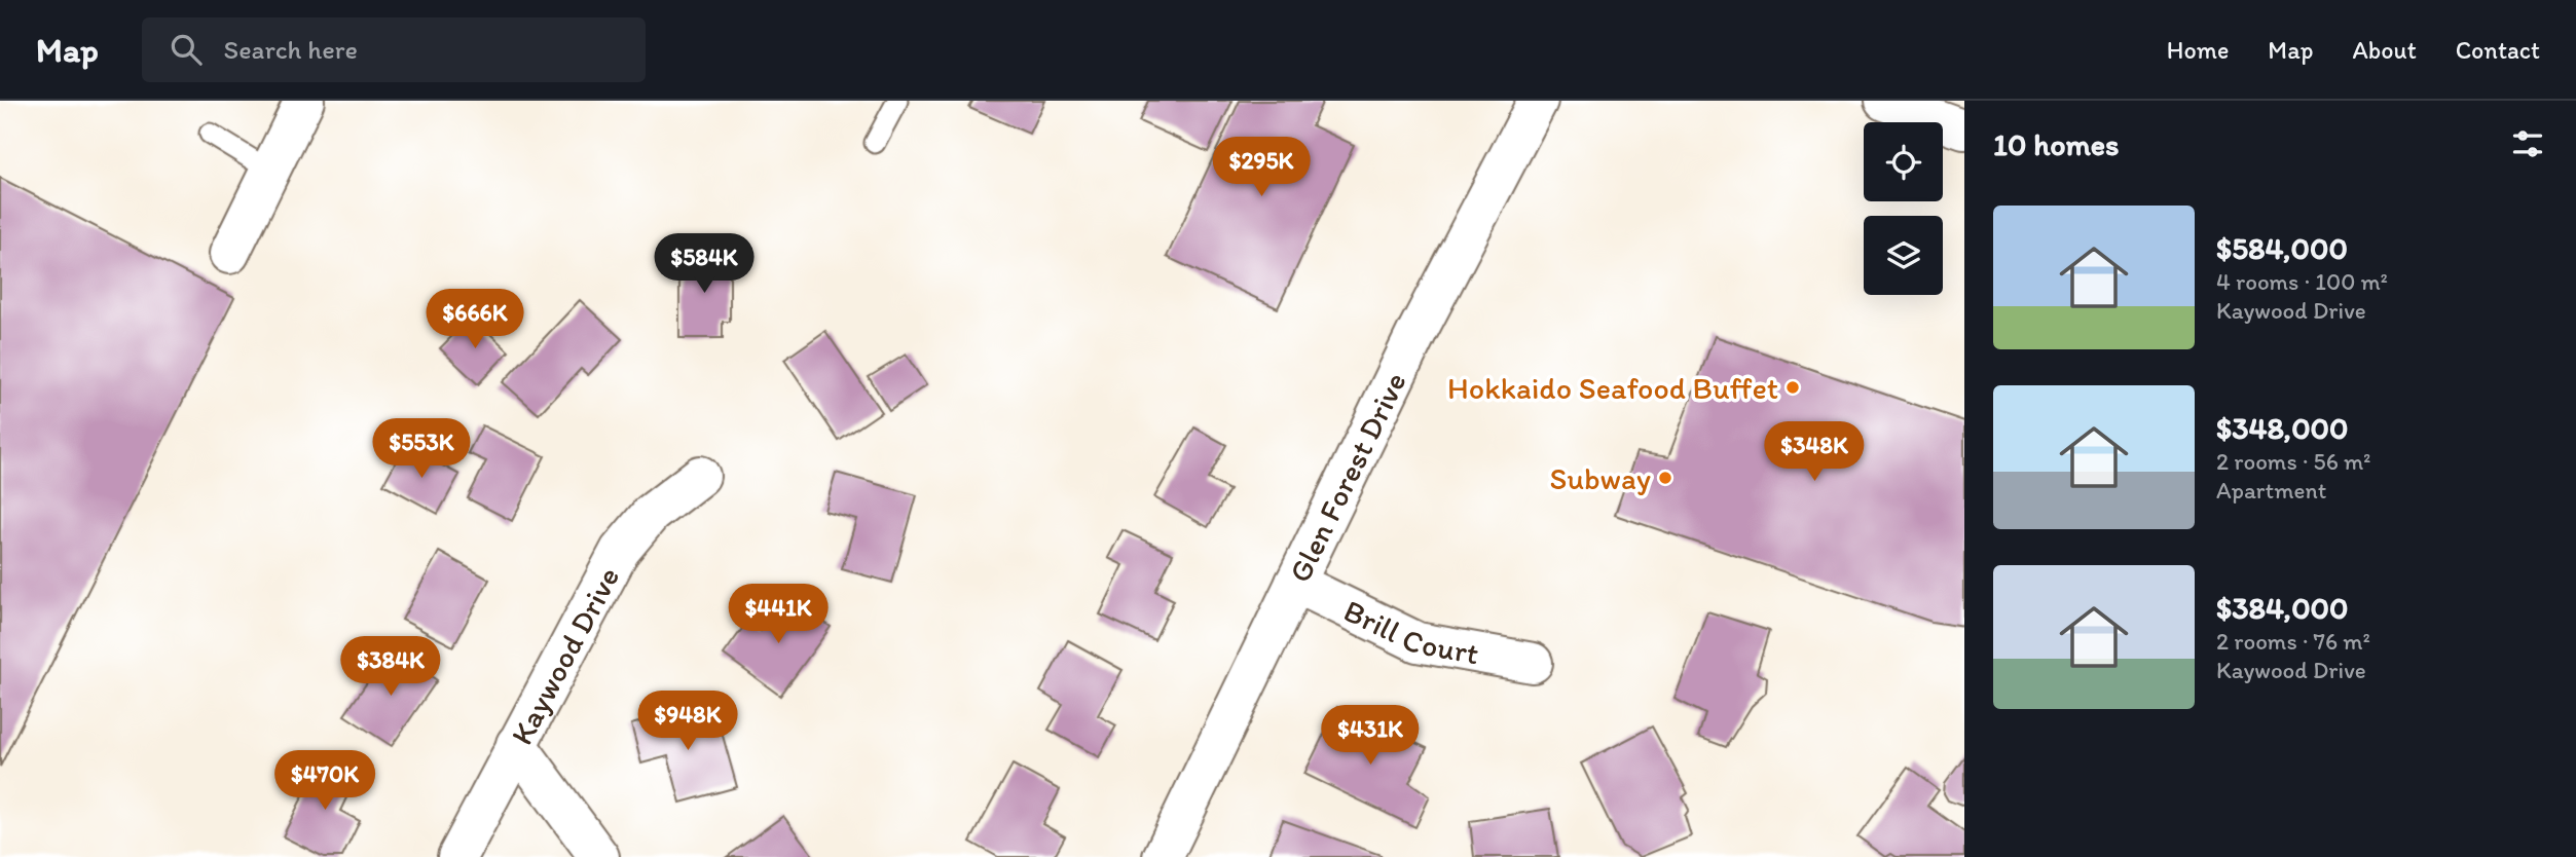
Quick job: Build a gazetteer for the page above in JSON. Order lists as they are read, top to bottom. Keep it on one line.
{"streets":{"street":["Glen Forest Drive","Brill Court","Kaywood Drive"]},"crossings":[["Glen Forest Drive","Brill Court"]],"places":["Hokkaido Seafood Buffet","Subway"],"page":{"header":"Map","search":"Search here","nav":["Home","Map","About","Contact"],"heading":"10 homes","price":["$295K","$584K","$666K","$553K","$348K","$441K","$384K","$948K","$431K","$470K"],"list":[{"name":"$584,000","note":"4 rooms · 100 m² · Kaywood Drive"},{"name":"$348,000","note":"2 rooms · 56 m² · Apartment"},{"name":"$384,000","note":"2 rooms · 76 m² · Kaywood Drive"}]}}
